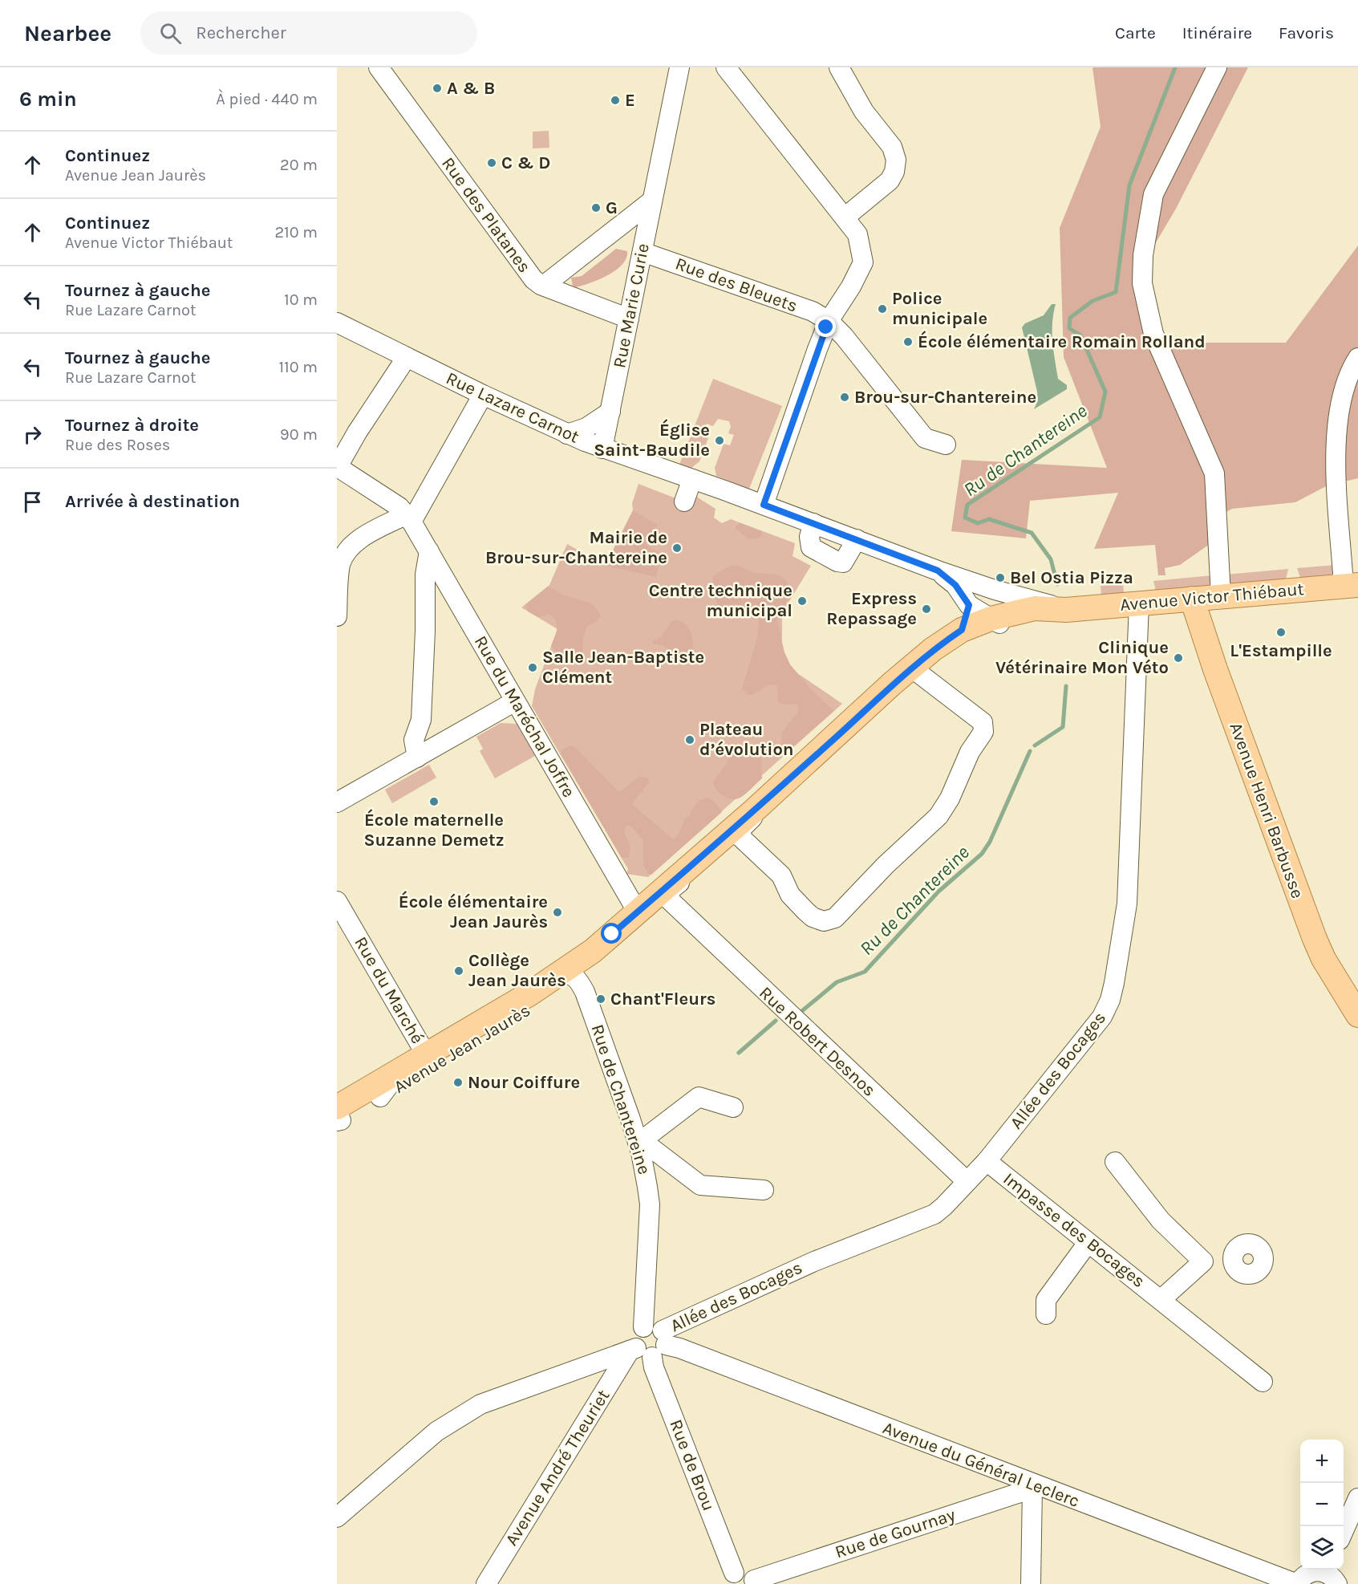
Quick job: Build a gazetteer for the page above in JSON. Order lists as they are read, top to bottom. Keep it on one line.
{"streets":{"main road":["Avenue Victor Thiébaut","Avenue Henri Barbusse","Avenue Jean Jaurès"],"street":["Rue des Platanes","Rue des Bleuets","Rue Marie Curie","Rue Lazare Carnot","Rue du Maréchal Joffre","Rue du Marché","Rue Robert Desnos","Allée des Bocages","Rue de Chantereine","Impasse des Bocages","Avenue du Général Leclerc","Rue de Brou","Avenue André Theuriet","Rue de Gournay"]},"crossings":[["Rue des Platanes","Rue Marie Curie"],["Rue des Bleuets","Rue Marie Curie"],["Rue Marie Curie","Rue Lazare Carnot"],["Rue Lazare Carnot","Avenue Victor Thiébaut"],["Avenue Victor Thiébaut","Rue du Maréchal Joffre"],["Avenue Victor Thiébaut","Avenue Henri Barbusse"],["Avenue Victor Thiébaut","Rue Robert Desnos"],["Avenue Victor Thiébaut","Avenue Jean Jaurès"],["Avenue Victor Thiébaut","Allée des Bocages"],["Rue du Maréchal Joffre","Avenue Jean Jaurès"],["Rue du Marché","Avenue Jean Jaurès"],["Rue Robert Desnos","Avenue Jean Jaurès"],["Rue Robert Desnos","Allée des Bocages"],["Avenue Jean Jaurès","Rue de Chantereine"],["Allée des Bocages","Rue de Chantereine"],["Allée des Bocages","Impasse des Bocages"],["Allée des Bocages","Avenue du Général Leclerc"],["Allée des Bocages","Rue de Brou"],["Allée des Bocages","Avenue André Theuriet"],["Rue de Chantereine","Avenue du Général Leclerc"],["Rue de Chantereine","Rue de Brou"],["Rue de Chantereine","Avenue André Theuriet"],["Avenue du Général Leclerc","Rue de Brou"],["Avenue du Général Leclerc","Avenue André Theuriet"],["Avenue du Général Leclerc","Rue de Gournay"],["Rue de Brou","Avenue André Theuriet"]],"water":["Ru de Chantereine"],"places":["A & B","E","C & D","G","Police municipale","École élémentaire Romain Rolland","Brou-sur-Chantereine","Église Saint-Baudile","Mairie de Brou-sur-Chantereine","Bel Ostia Pizza","Centre technique municipal","Express Repassage","L'Estampille","Clinique Vétérinaire Mon Véto","Salle Jean-Baptiste Clément","Plateau d’évolution","École maternelle Suzanne Demetz","École élémentaire Jean Jaurès","Collège Jean Jaurès","Chant'Fleurs","Nour Coiffure"],"page":{"header":"Nearbee","search":"Rechercher","nav":["Carte","Itinéraire","Favoris"],"heading":["6 min","À pied · 440 m"],"list":[["Continuez","Avenue Jean Jaurès","20 m"],["Continuez","Avenue Victor Thiébaut","210 m"],["Tournez à gauche","Rue Lazare Carnot","10 m"],["Tournez à gauche","Rue Lazare Carnot","110 m"],["Tournez à droite","Rue des Roses","90 m"],"Arrivée à destination"],"map_buttons":["+","−"]}}
